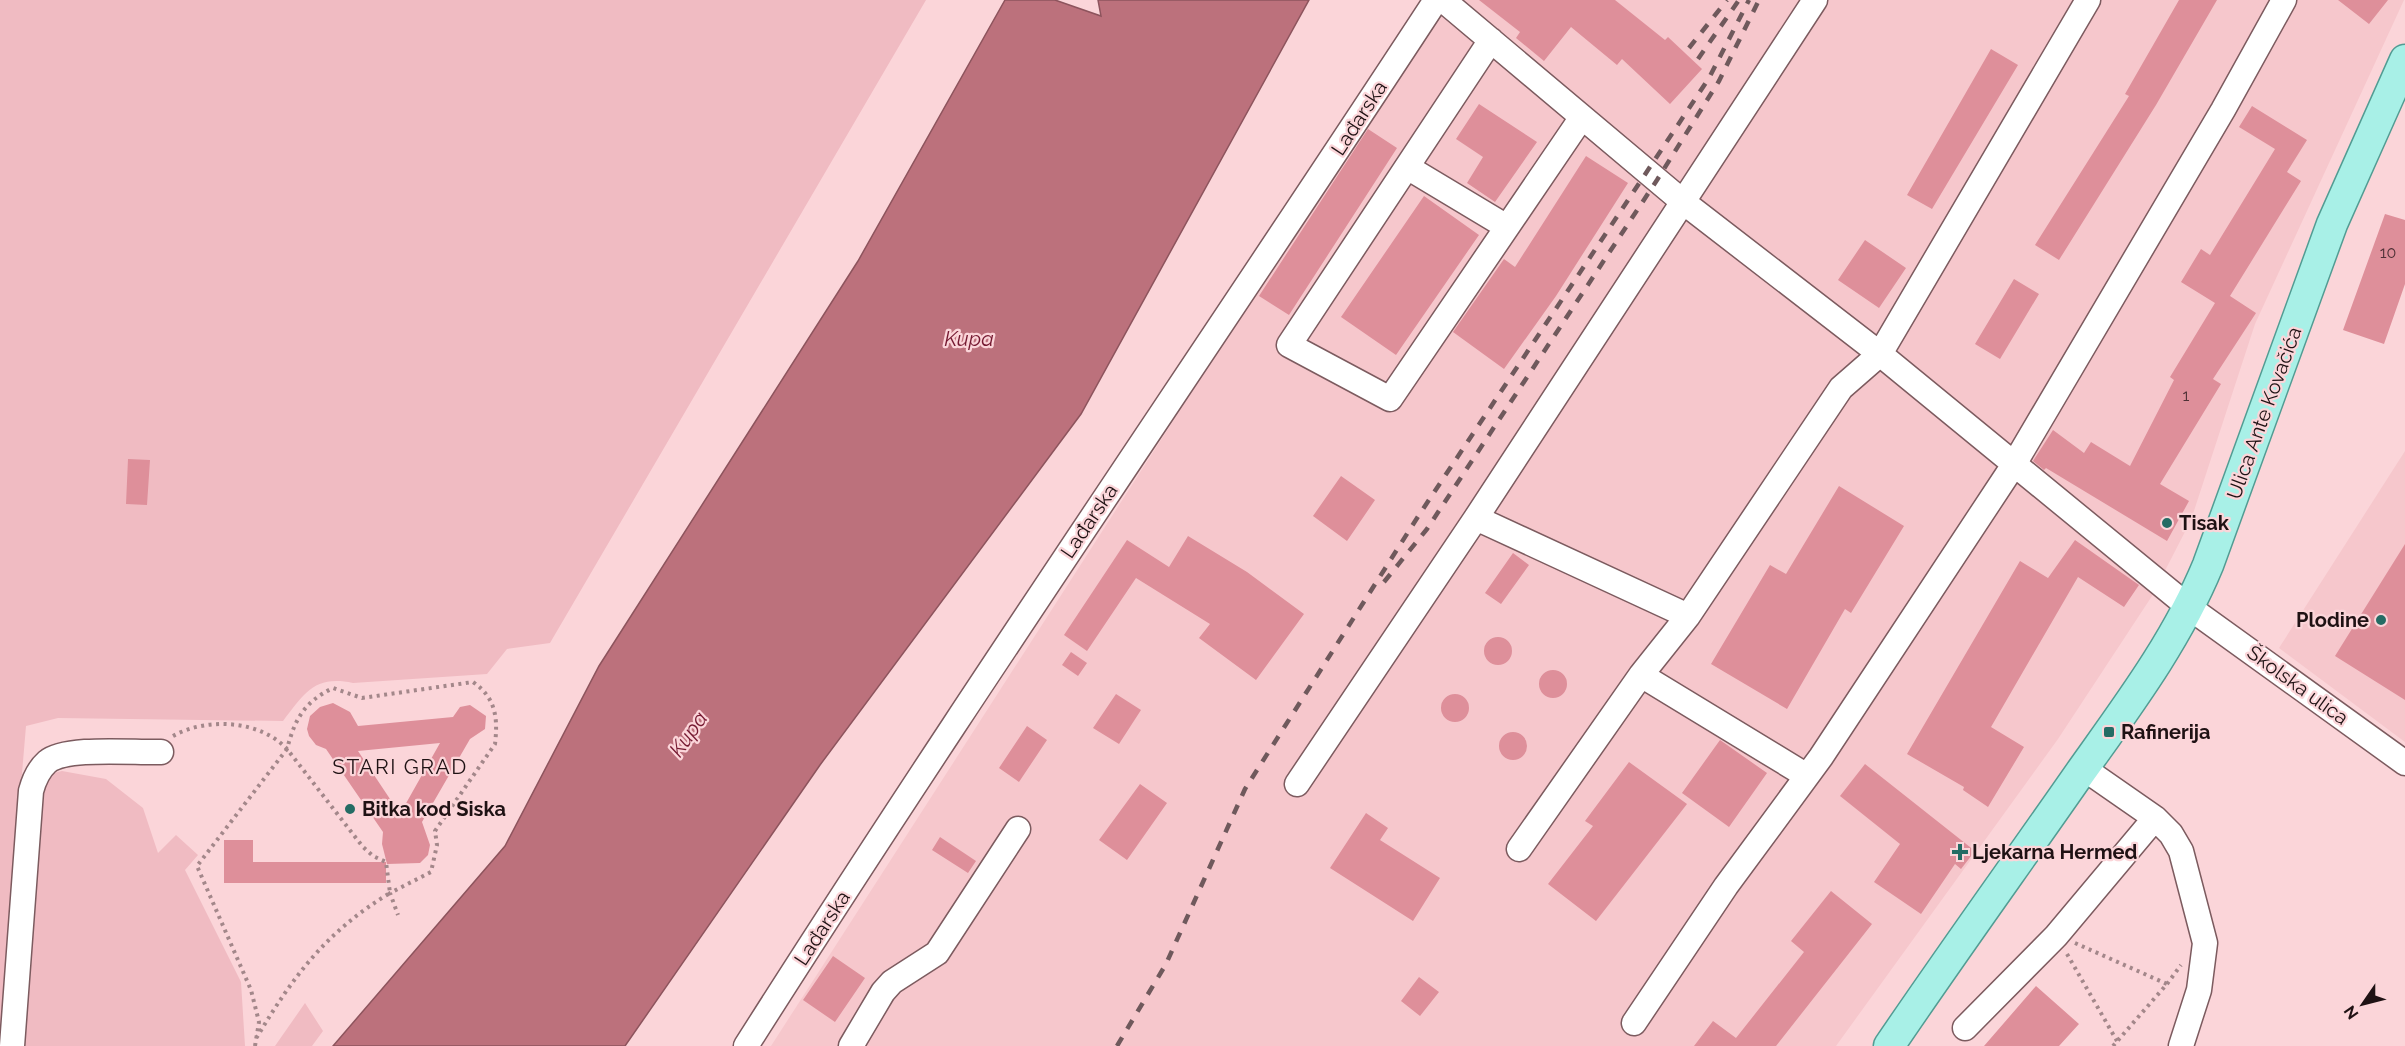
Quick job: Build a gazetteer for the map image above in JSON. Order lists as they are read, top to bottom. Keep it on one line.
{"streets":{"main road":["Ulica Ante Kovačića"],"street":["Lađarska","Školska ulica"]},"crossings":[["Ulica Ante Kovačića","Školska ulica"]],"districts":["STARI GRAD"],"water":["Kupa"],"places":{"other":["Tisak","Plodine","Bitka kod Siska"],"transit":["Rafinerija"],"health":["Ljekarna Hermed"]},"house_numbers":["10","1"],"north":"bottom left"}
